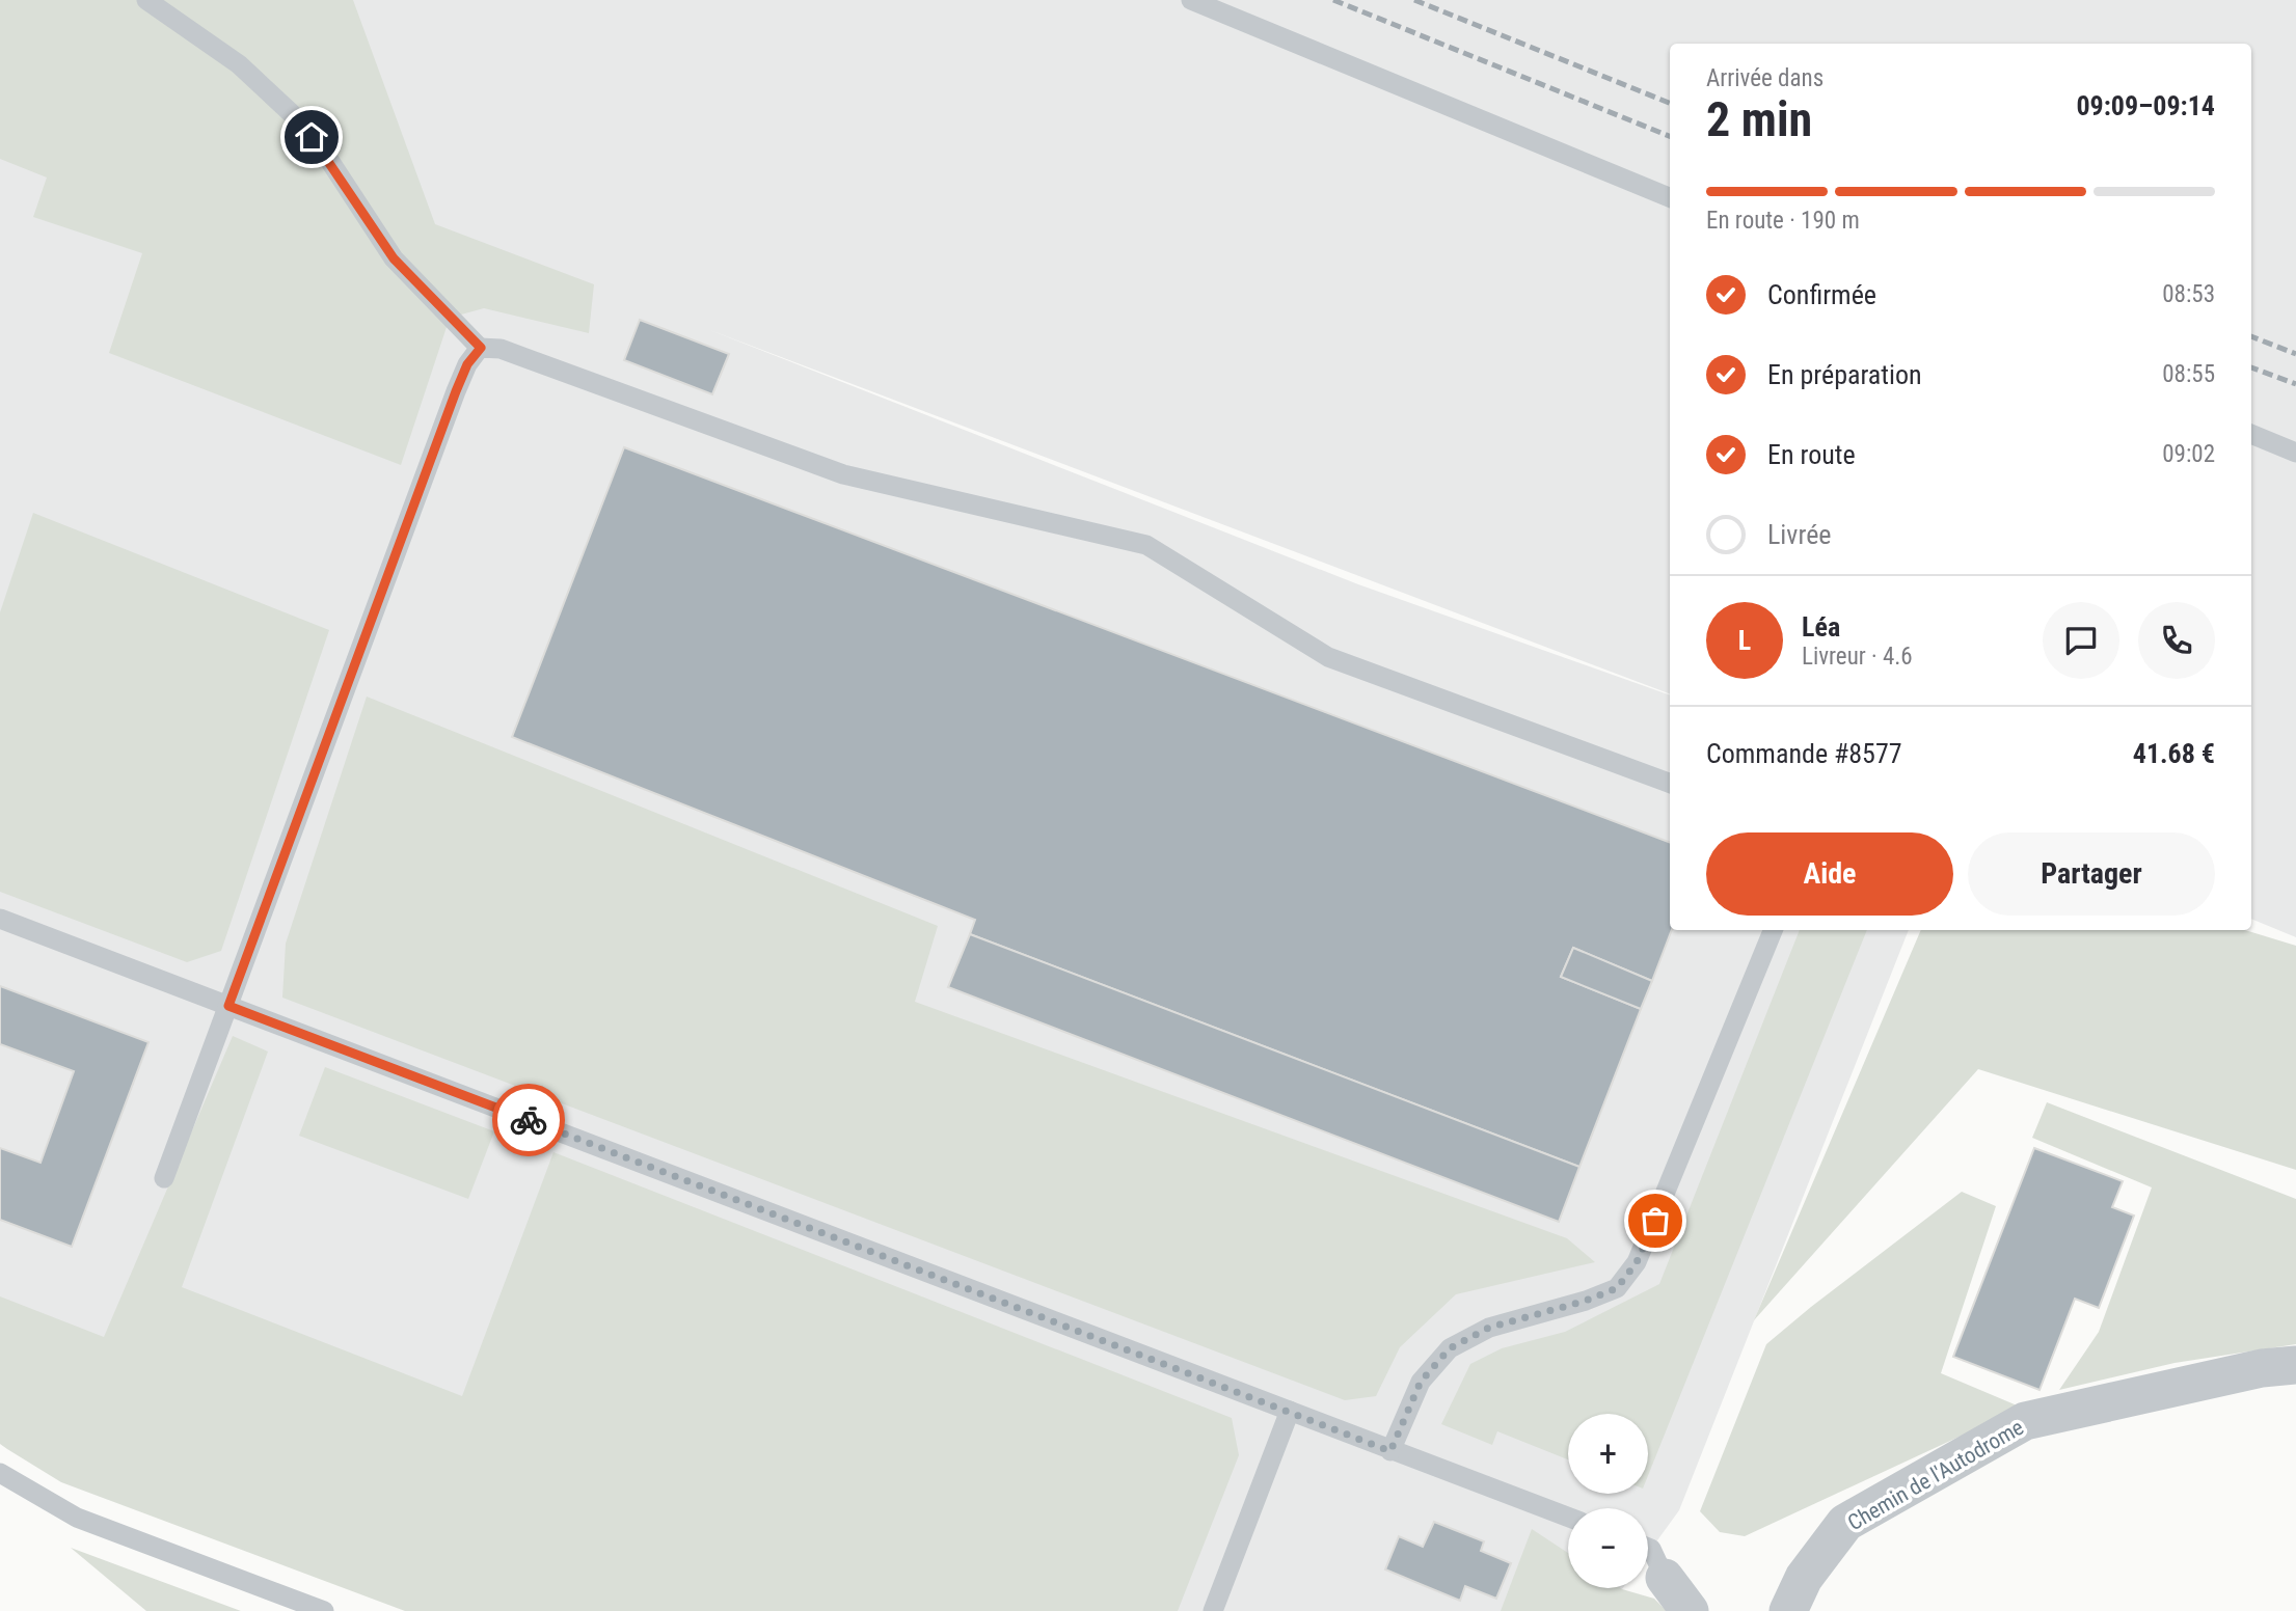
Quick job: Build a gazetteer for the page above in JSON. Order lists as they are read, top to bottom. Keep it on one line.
{"streets":{"street":["Chemin de l'Autodrome"]},"page":{"heading":["2 min","Arrivée dans","09:09–09:14"],"panel":["Léa","Livreur · 4.6","Commande #8577","41.68 €"],"bar":"En route · 190 m","list":[["Confirmée","08:53"],["En préparation","08:55"],["En route","09:02"],"Livrée"],"round":"L","buttons":["Aide","Partager"],"map_buttons":["+","−"]}}
